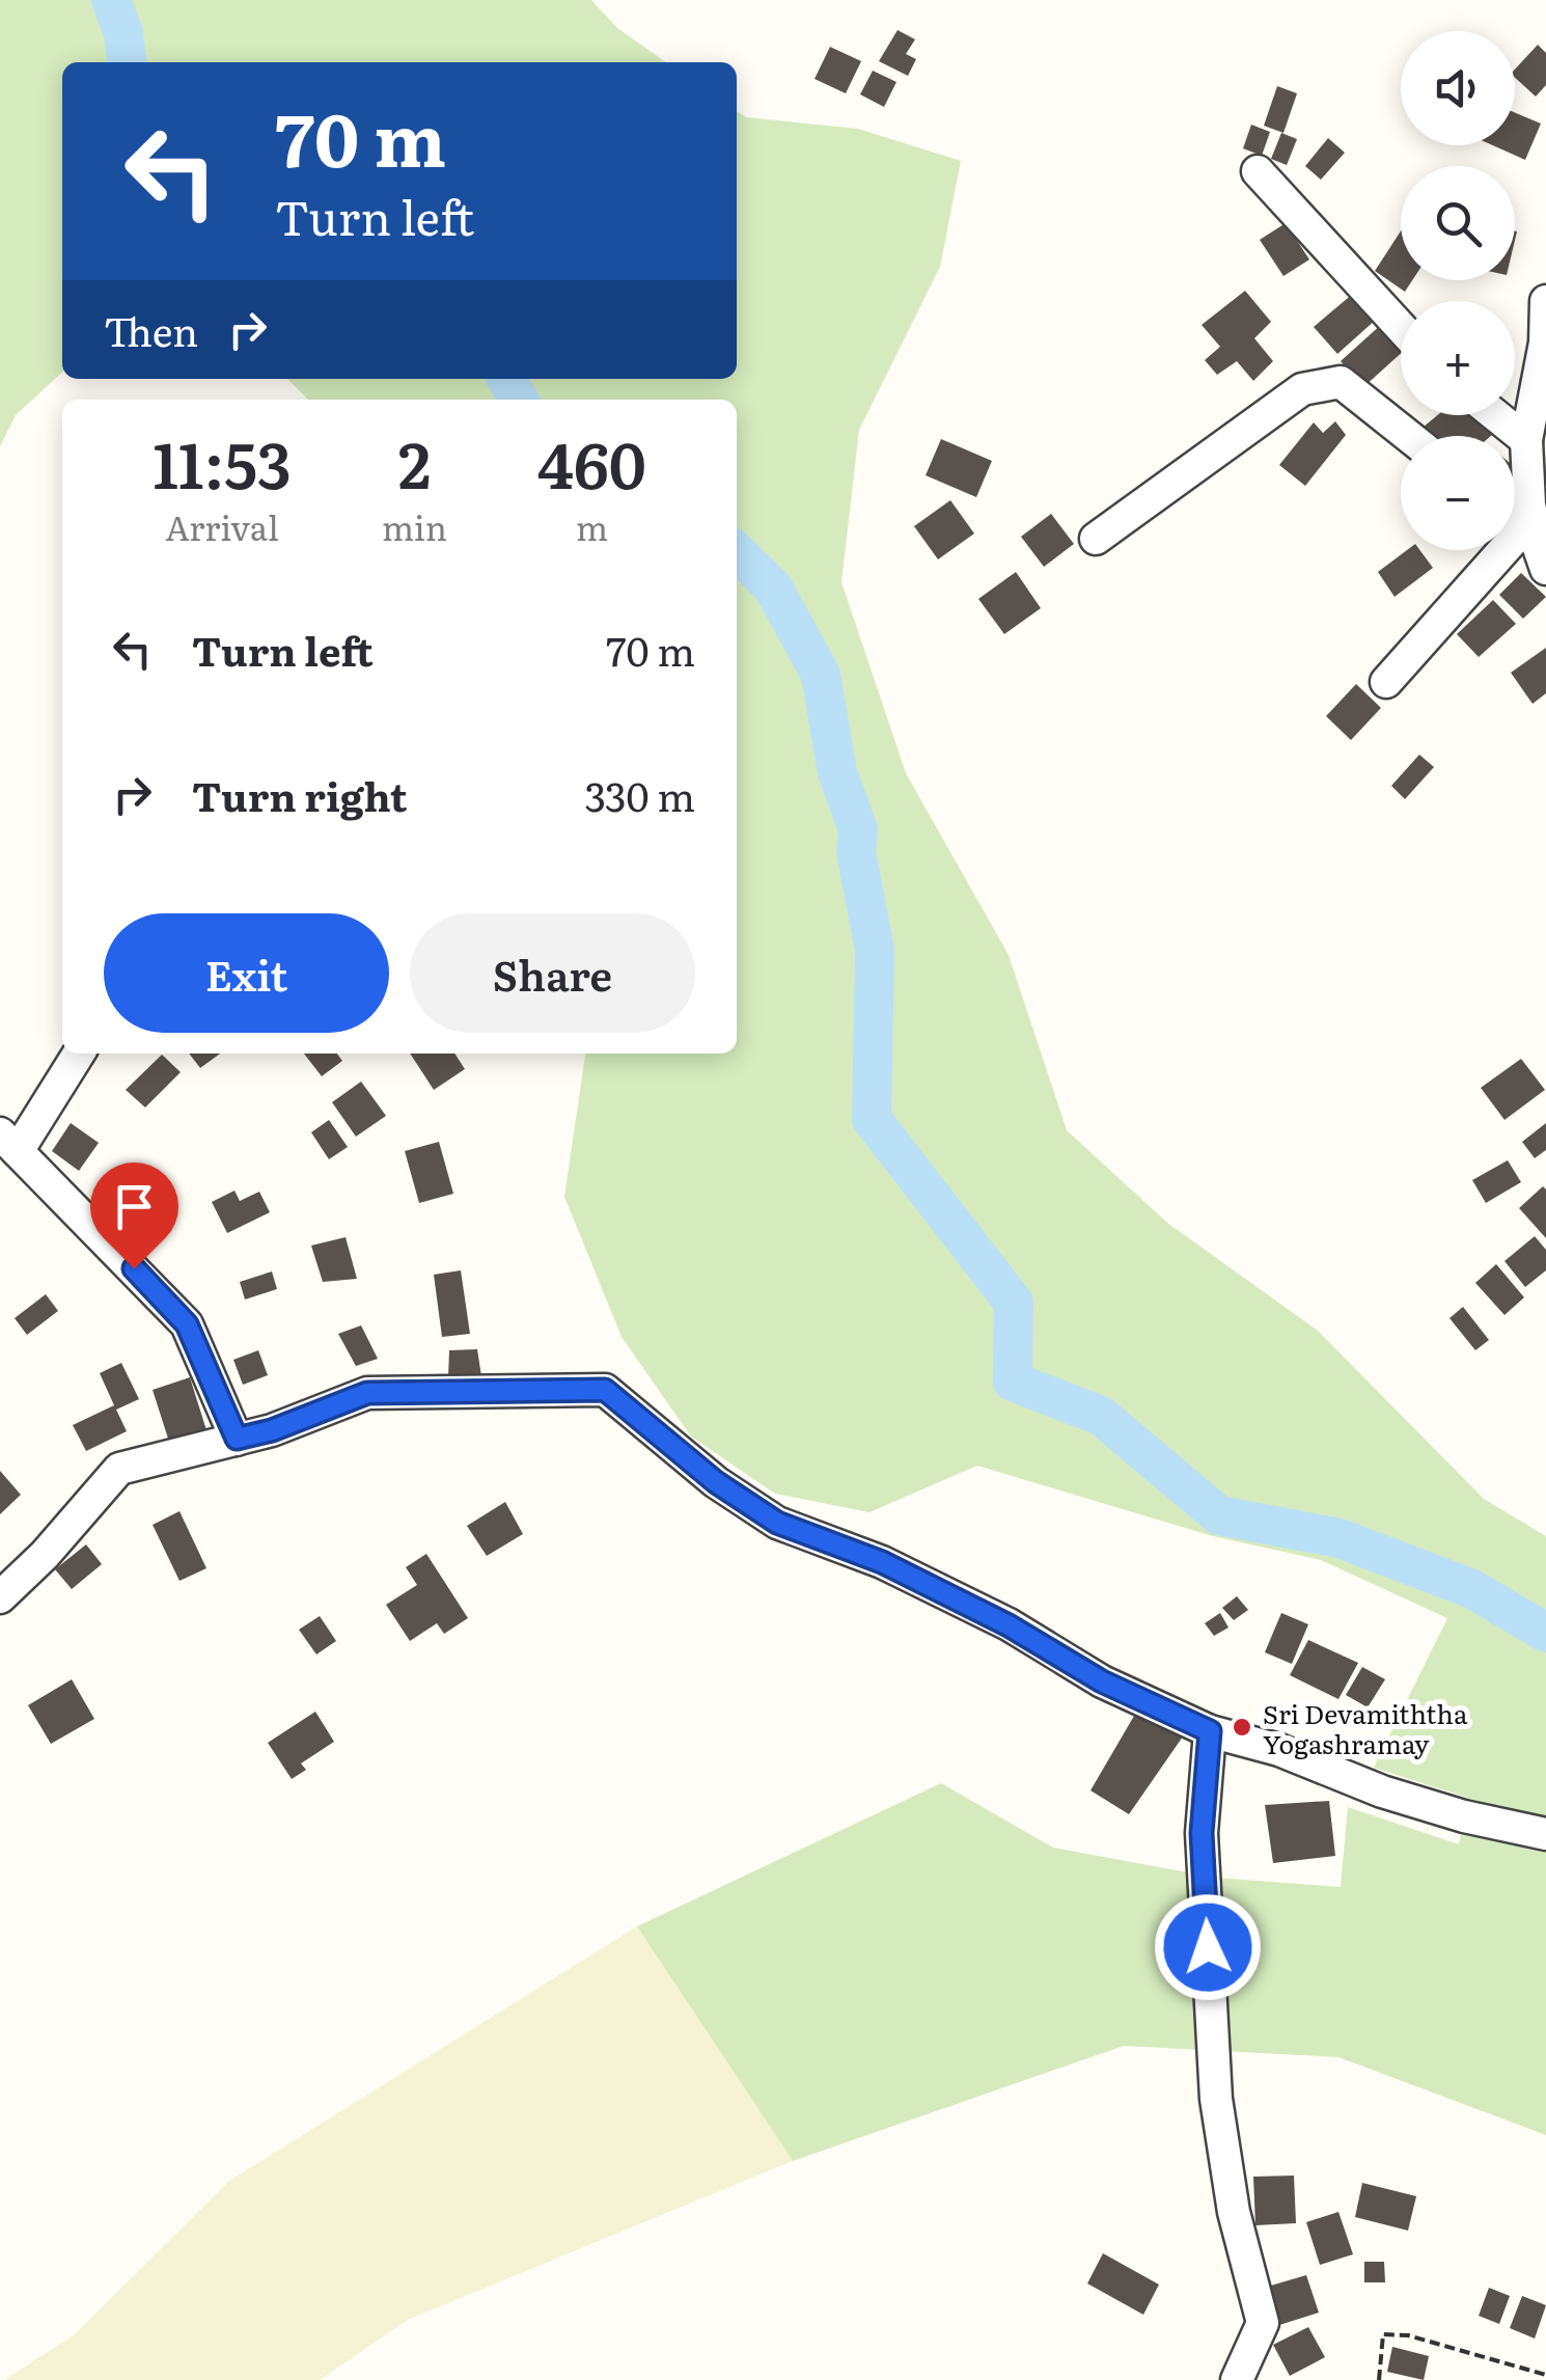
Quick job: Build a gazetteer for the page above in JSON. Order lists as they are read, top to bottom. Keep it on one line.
{"places":["Sri Devamiththa Yogashramay"],"page":{"map_buttons":["+","−"],"turn":["70 m","Turn left"],"then":"Then","eta":["11:53","Arrival","2","min","460","m"],"list":[{"name":"Turn left","value":"70 m"},{"name":"Turn right","value":"330 m"}],"buttons":["Exit","Share"]}}
